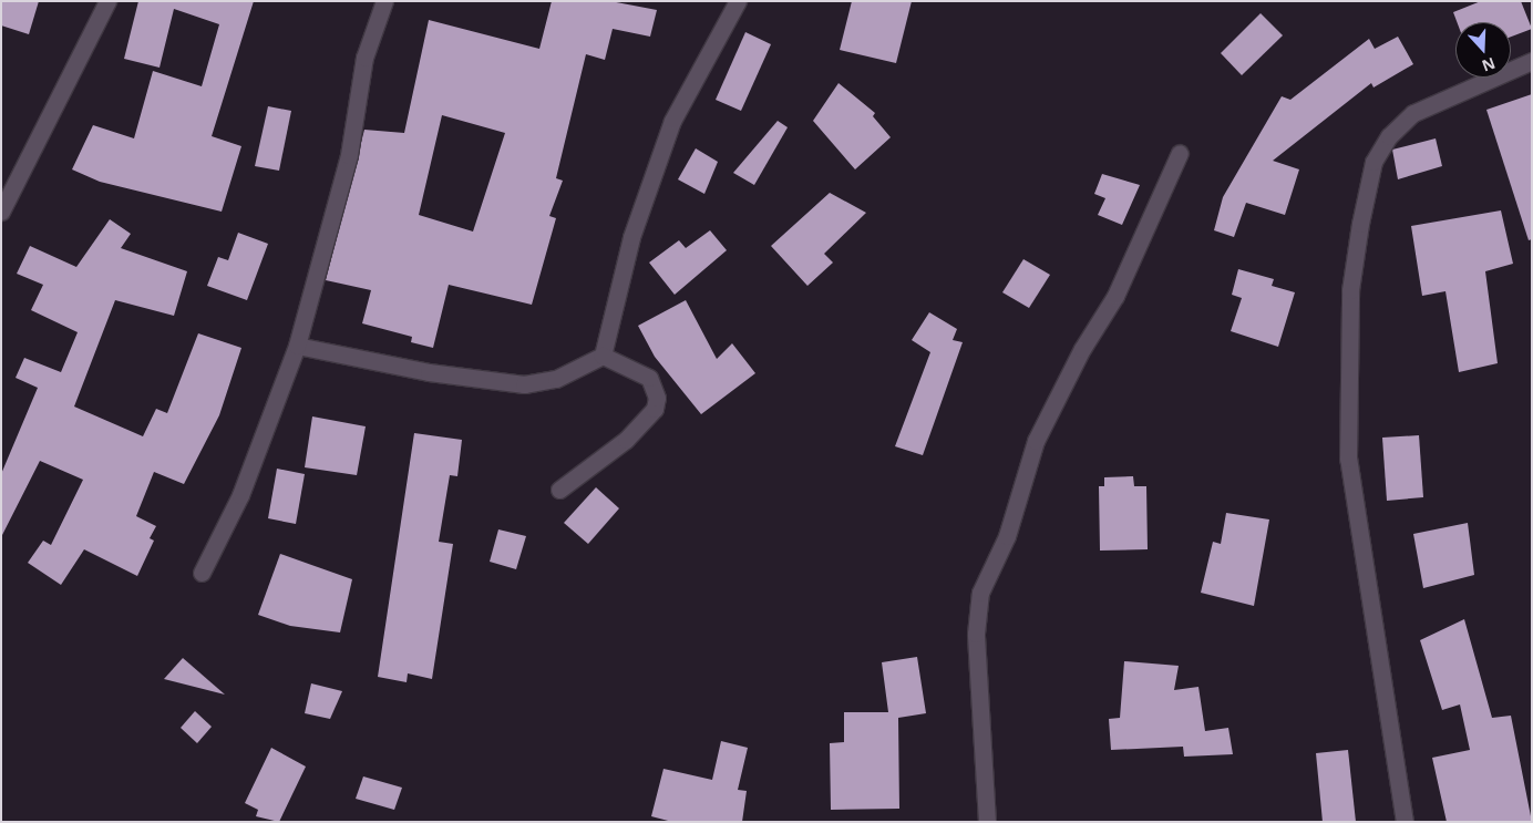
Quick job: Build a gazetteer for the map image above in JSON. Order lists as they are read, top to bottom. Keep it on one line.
{"north":"bottom"}
